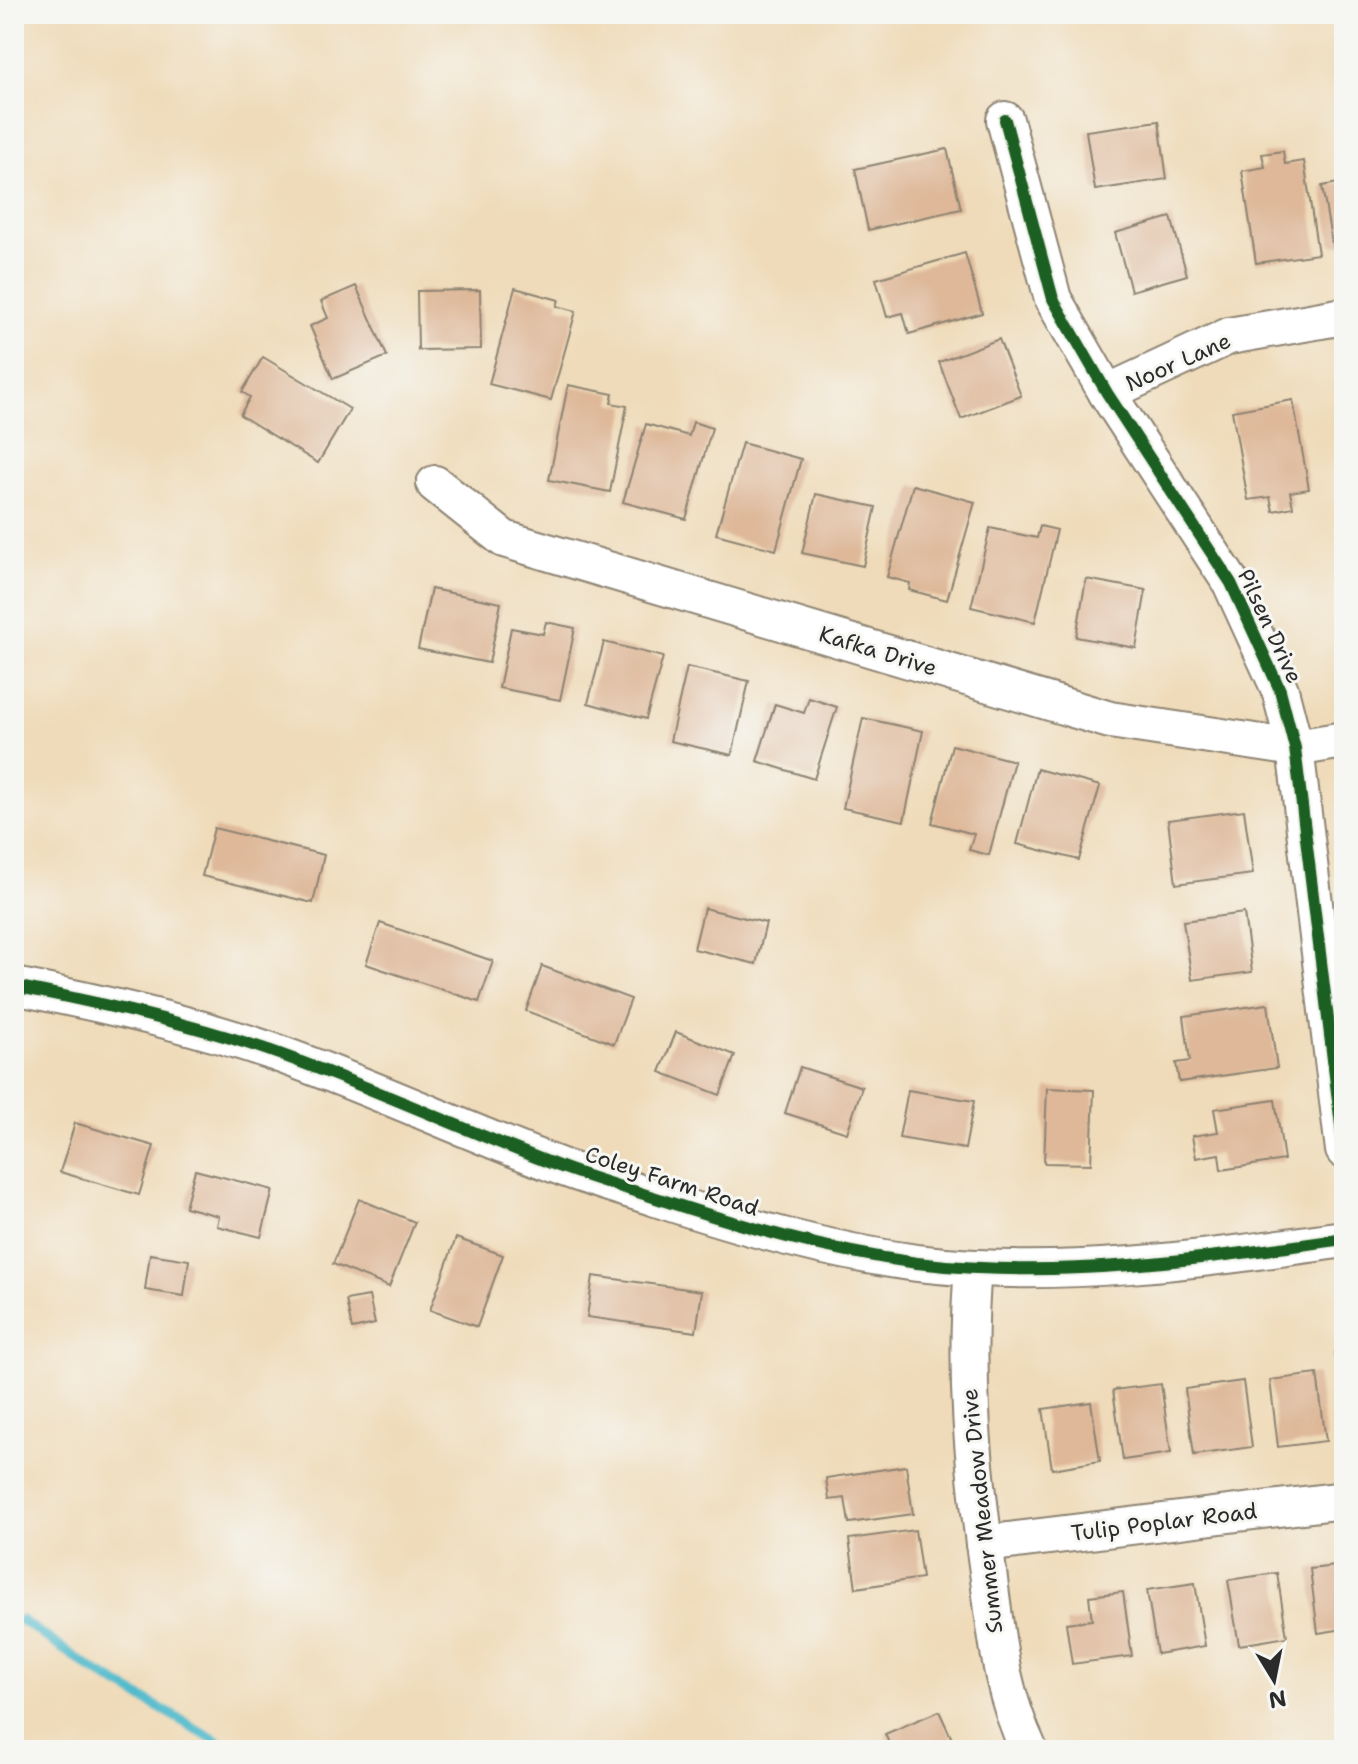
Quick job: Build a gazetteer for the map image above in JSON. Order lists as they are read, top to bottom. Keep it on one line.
{"streets":{"street":["Noor Lane","Pilsen Drive","Kafka Drive","Coley Farm Road","Summer Meadow Drive","Tulip Poplar Road"]},"crossings":[["Noor Lane","Pilsen Drive"],["Pilsen Drive","Kafka Drive"],["Coley Farm Road","Summer Meadow Drive"],["Summer Meadow Drive","Tulip Poplar Road"]],"north":"bottom"}
